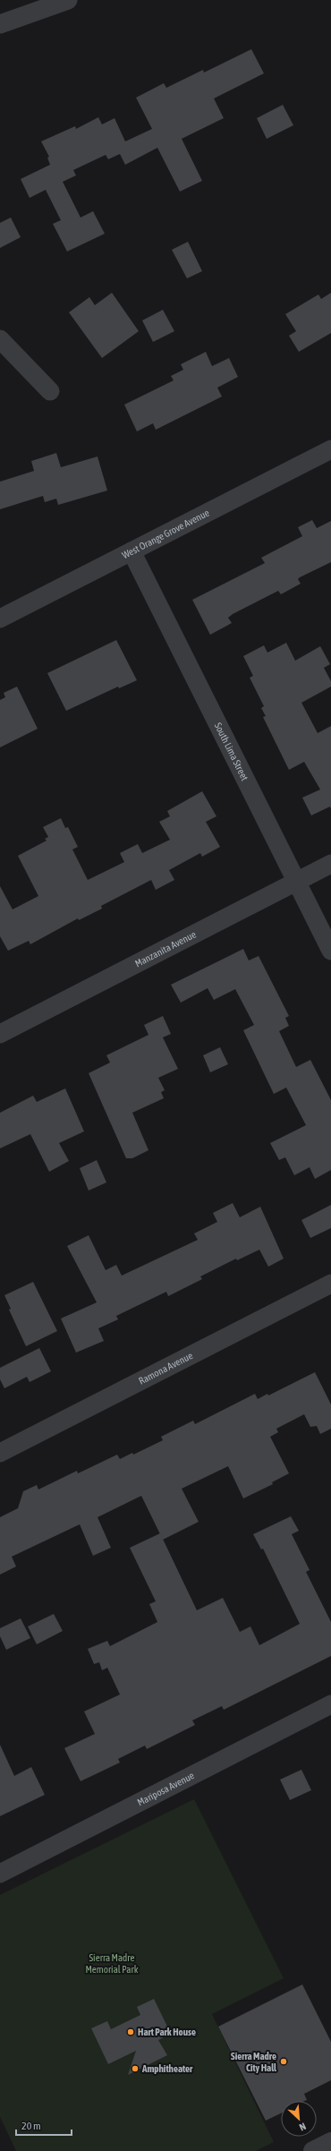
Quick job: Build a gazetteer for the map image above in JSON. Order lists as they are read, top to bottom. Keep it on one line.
{"streets":{"street":["West Orange Grove Avenue","South Lima Street","Manzanita Avenue","Ramona Avenue","Mariposa Avenue"]},"crossings":[["West Orange Grove Avenue","South Lima Street"],["South Lima Street","Manzanita Avenue"]],"parks":["Sierra Madre Memorial Park"],"places":["Hart Park House","Sierra Madre City Hall","Amphitheater"],"scale_bar":"20 m","north":"bottom right"}
